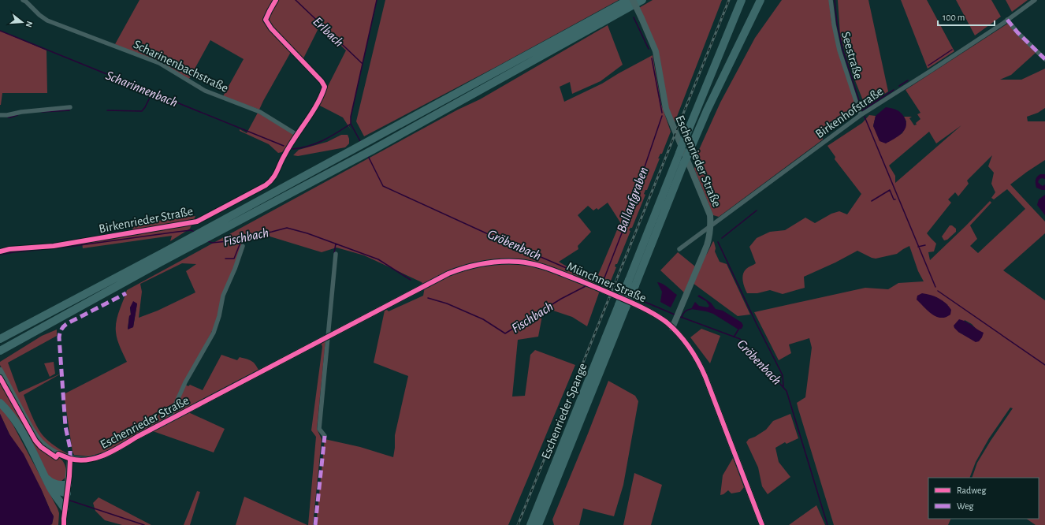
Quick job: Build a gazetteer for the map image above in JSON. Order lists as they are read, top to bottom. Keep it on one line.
{"streets":{"highway":["Eschenrieder Spange"],"street":["Seestraße","Scharinenbachstraße","Birkenhofstraße","Eschenrieder Straße","Birkenrieder Straße","Münchner Straße"]},"crossings":[["Seestraße","Birkenhofstraße"],["Scharinenbachstraße","Birkenrieder Straße"],["Birkenhofstraße","Eschenrieder Straße"],["Eschenrieder Straße","Münchner Straße"]],"water":["Erlbach","Scharinnenbach","Ballaufgraben","Fischbach","Gröbenbach"],"legend":["Radweg","Weg"],"scale_bar":"100 m","north":"right"}
